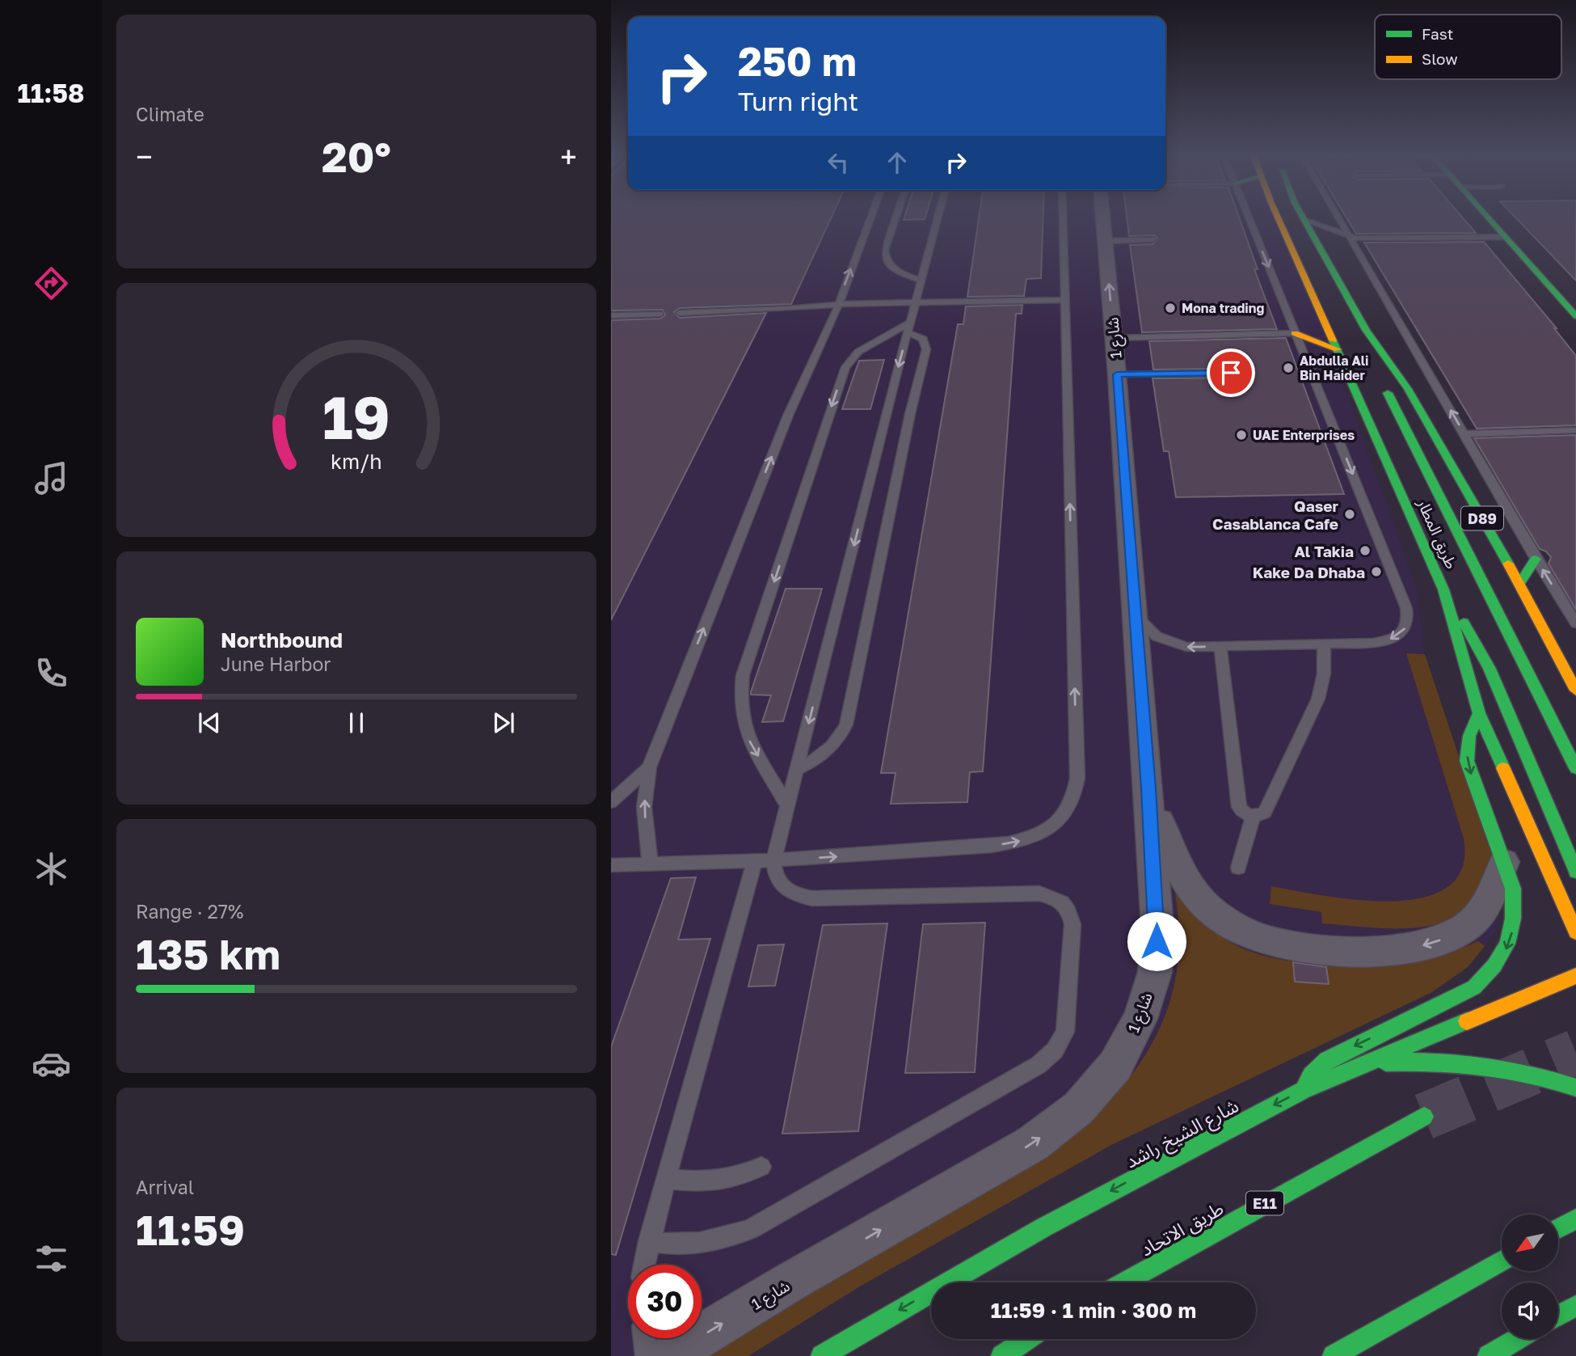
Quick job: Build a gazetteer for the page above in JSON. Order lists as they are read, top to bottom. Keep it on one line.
{"streets":{"main road":["D89","طريق المطار","شارع الشيخ راشد","E11","طريق الاتحاد"],"street":["شارع 1"]},"one_way":["شارع 1","شارع الشيخ راشد"],"places":["Mona trading","Abdulla Ali Bin Haider","UAE Enterprises","Qaser Casablanca Cafe","Al Takia","Kake Da Dhaba"],"legend":["Fast","Slow"],"north":"bottom left","page":{"tabs":"11:58","tile":["Climate",["Range · 27%","135 km"],["Arrival","11:59"]],"turn":["250 m","Turn right"],"heat":["−","20°","+"],"song":["Northbound","June Harbor"],"limit":"30","trip":"11:59 · 1 min · 300 m","gauge":["19","km/h"]}}
